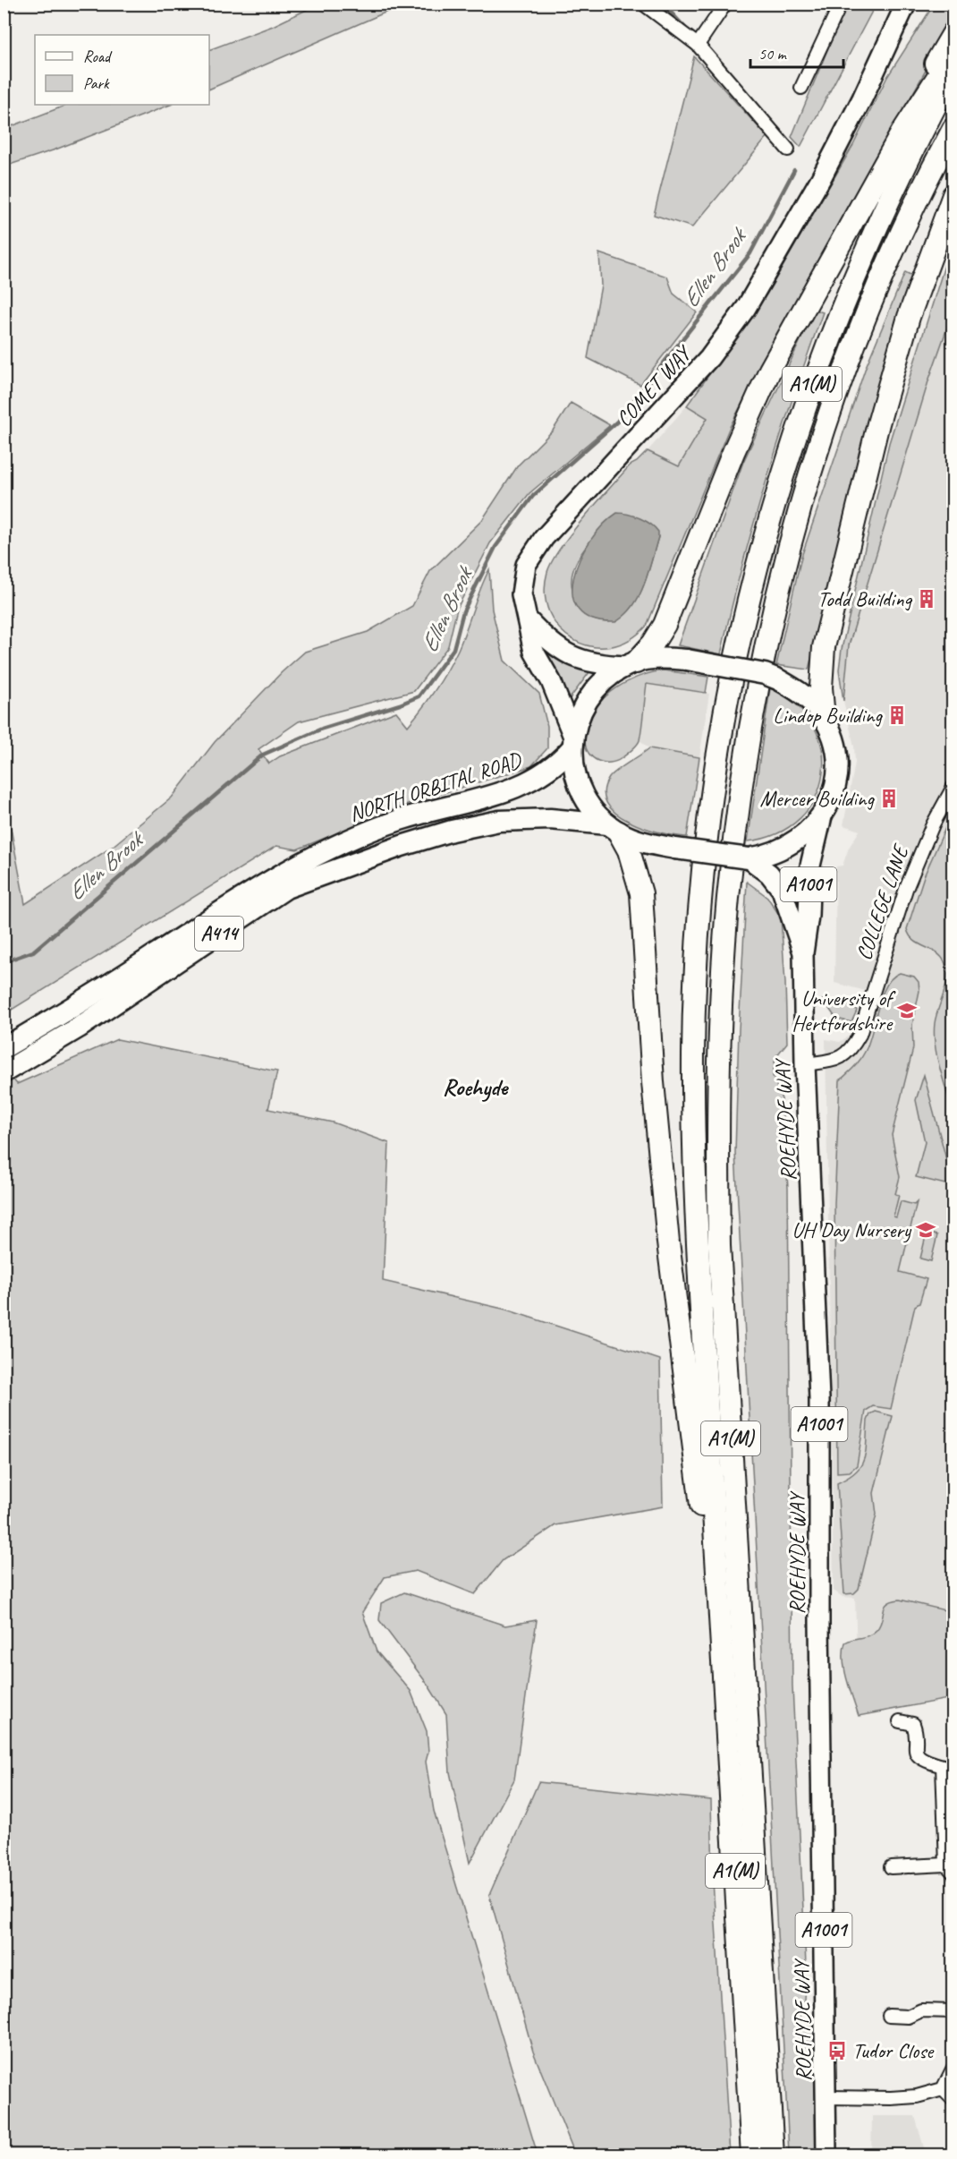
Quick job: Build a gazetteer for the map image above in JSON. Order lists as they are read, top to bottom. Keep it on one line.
{"streets":{"highway":["A1(M)","NORTH ORBITAL ROAD","A414"],"main road":["COMET WAY","A1001","ROEHYDE WAY"],"street":["COLLEGE LANE"]},"crossings":[["COMET WAY","NORTH ORBITAL ROAD"],["COLLEGE LANE","ROEHYDE WAY"]],"districts":["Roehyde"],"water":["Ellen Brook"],"places":{"building":["Todd Building","Lindop Building","Mercer Building"],"school or university":["University of Hertfordshire","UH Day Nursery"],"bus stop":["Tudor Close"]},"legend":["Road","Park"],"scale_bar":"50 m"}
